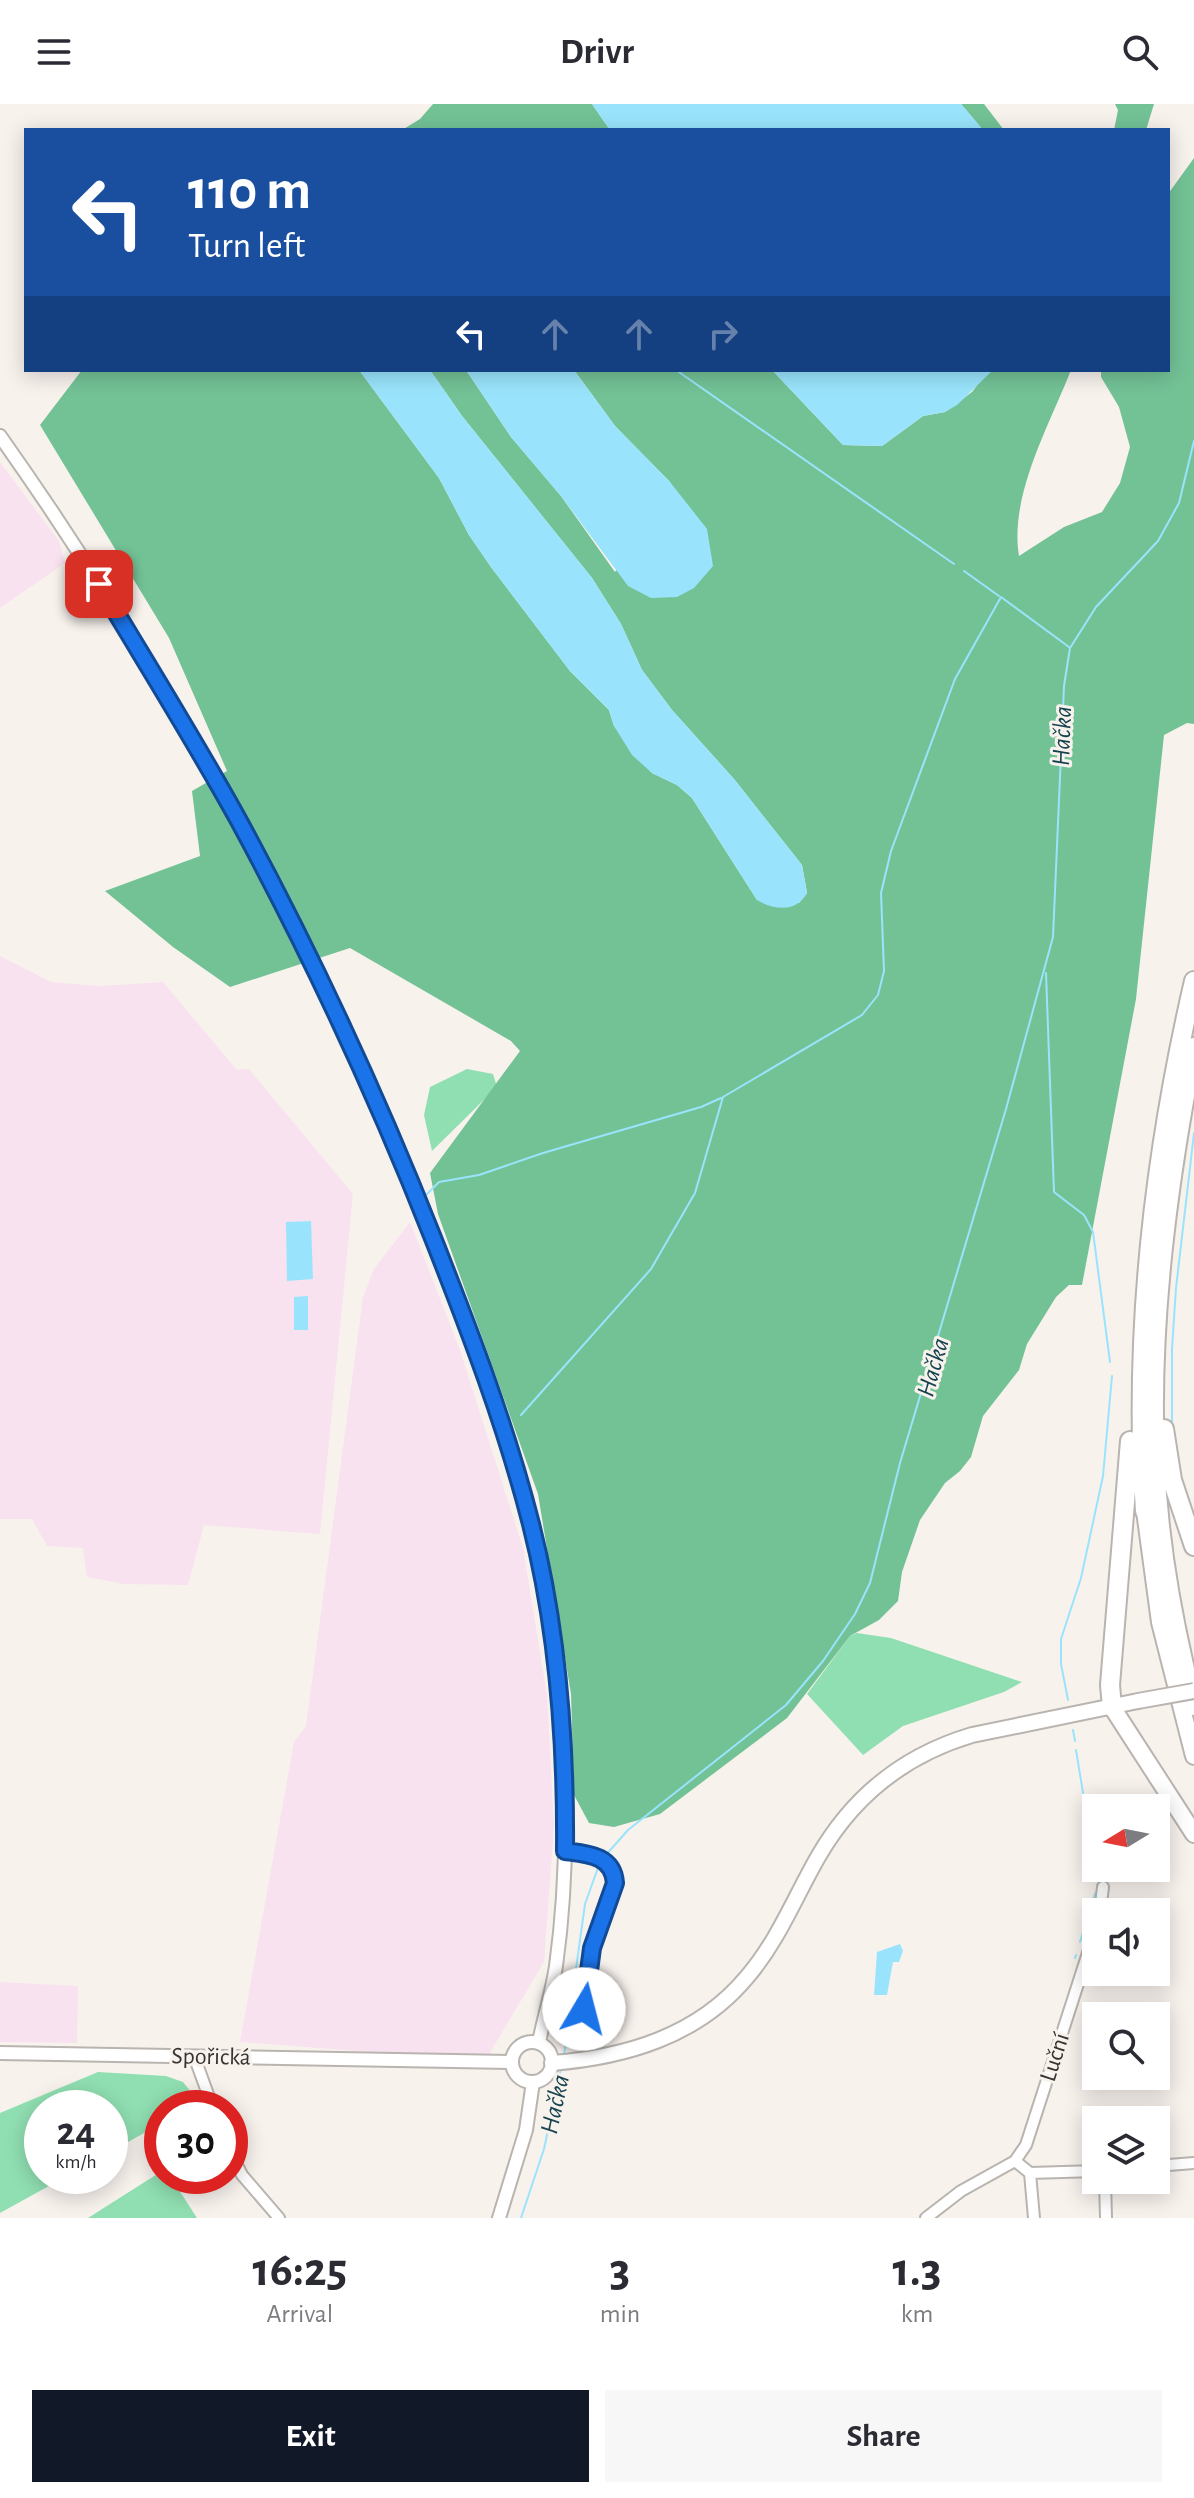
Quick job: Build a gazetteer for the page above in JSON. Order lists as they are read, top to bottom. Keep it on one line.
{"streets":{"street":["Spořická","Luční"]},"water":["Hačka"],"north":"left","page":{"header":"Drivr","turn":["110 m","Turn left"],"speed":"24 km/h","limit":"30","eta":["16:25","Arrival","3","min","1.3","km"],"buttons":["Exit","Share"]}}
